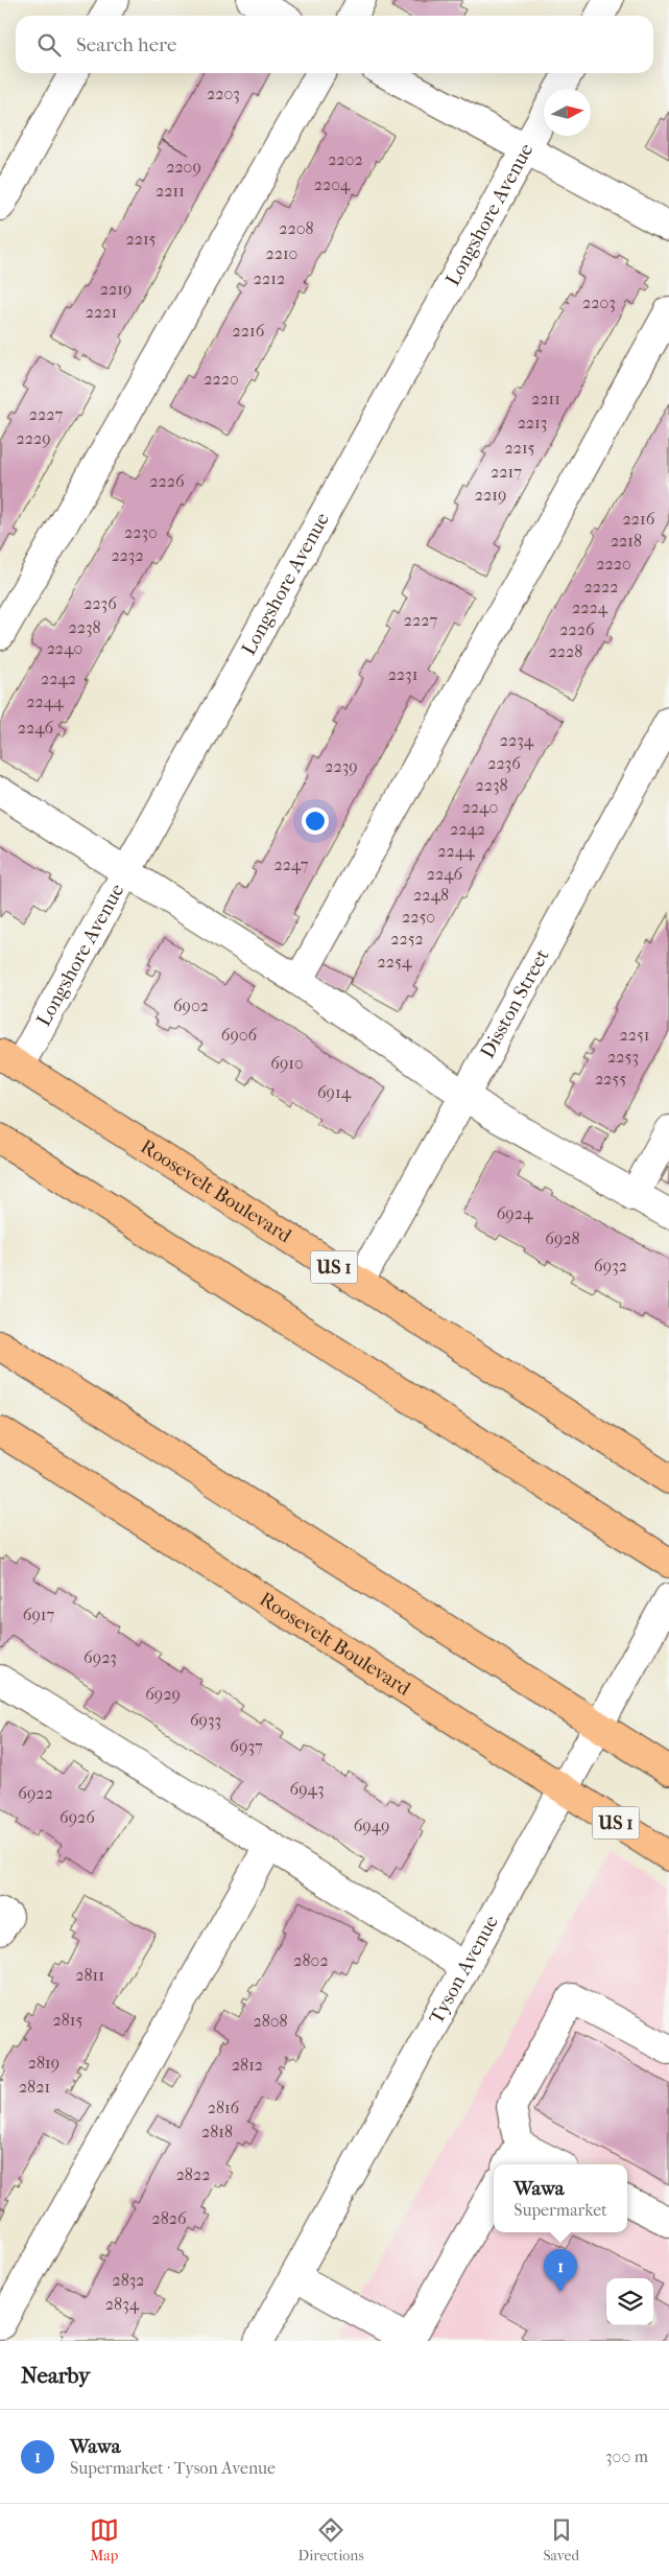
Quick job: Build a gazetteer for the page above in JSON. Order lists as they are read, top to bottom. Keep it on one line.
{"streets":{"highway":["Roosevelt Boulevard","US 1"],"street":["Longshore Avenue","Disston Street","Tyson Avenue"]},"crossings":[["Longshore Avenue","Roosevelt Boulevard"],["Disston Street","Roosevelt Boulevard"],["Roosevelt Boulevard","Tyson Avenue"]],"house_numbers":["2203","2202","2209","2204","2211","2208","2215","2210","2212","2219","2203","2221","2216","2220","2211","2227","2213","2229","2215","2217","2226","2219","2216","2230","2218","2232","2220","2222","2236","2224","2227","2238","2226","2240","2228","2231","2242","2244","2246","2234","2236","2239","2238","2240","2242","2244","2247","2246","2248","2250","2252","2254","6902","6906","2251","2253","6910","2255","6914","6924","6928","6932","6917","6923","6929","6933","6937","6943","6922","6926","6949","2802","2811","2815","2808","2819","2812","2821","2816","2818","2822","2826","2832","2834"],"north":"right","page":{"search":"Search here","popup":["Wawa","Supermarket"],"pins":"1","heading":"Nearby","list":[{"mark":"1","name":"Wawa","note":"Supermarket · Tyson Avenue","value":"300 m"}],"nav":["Map","Directions","Saved"]}}
